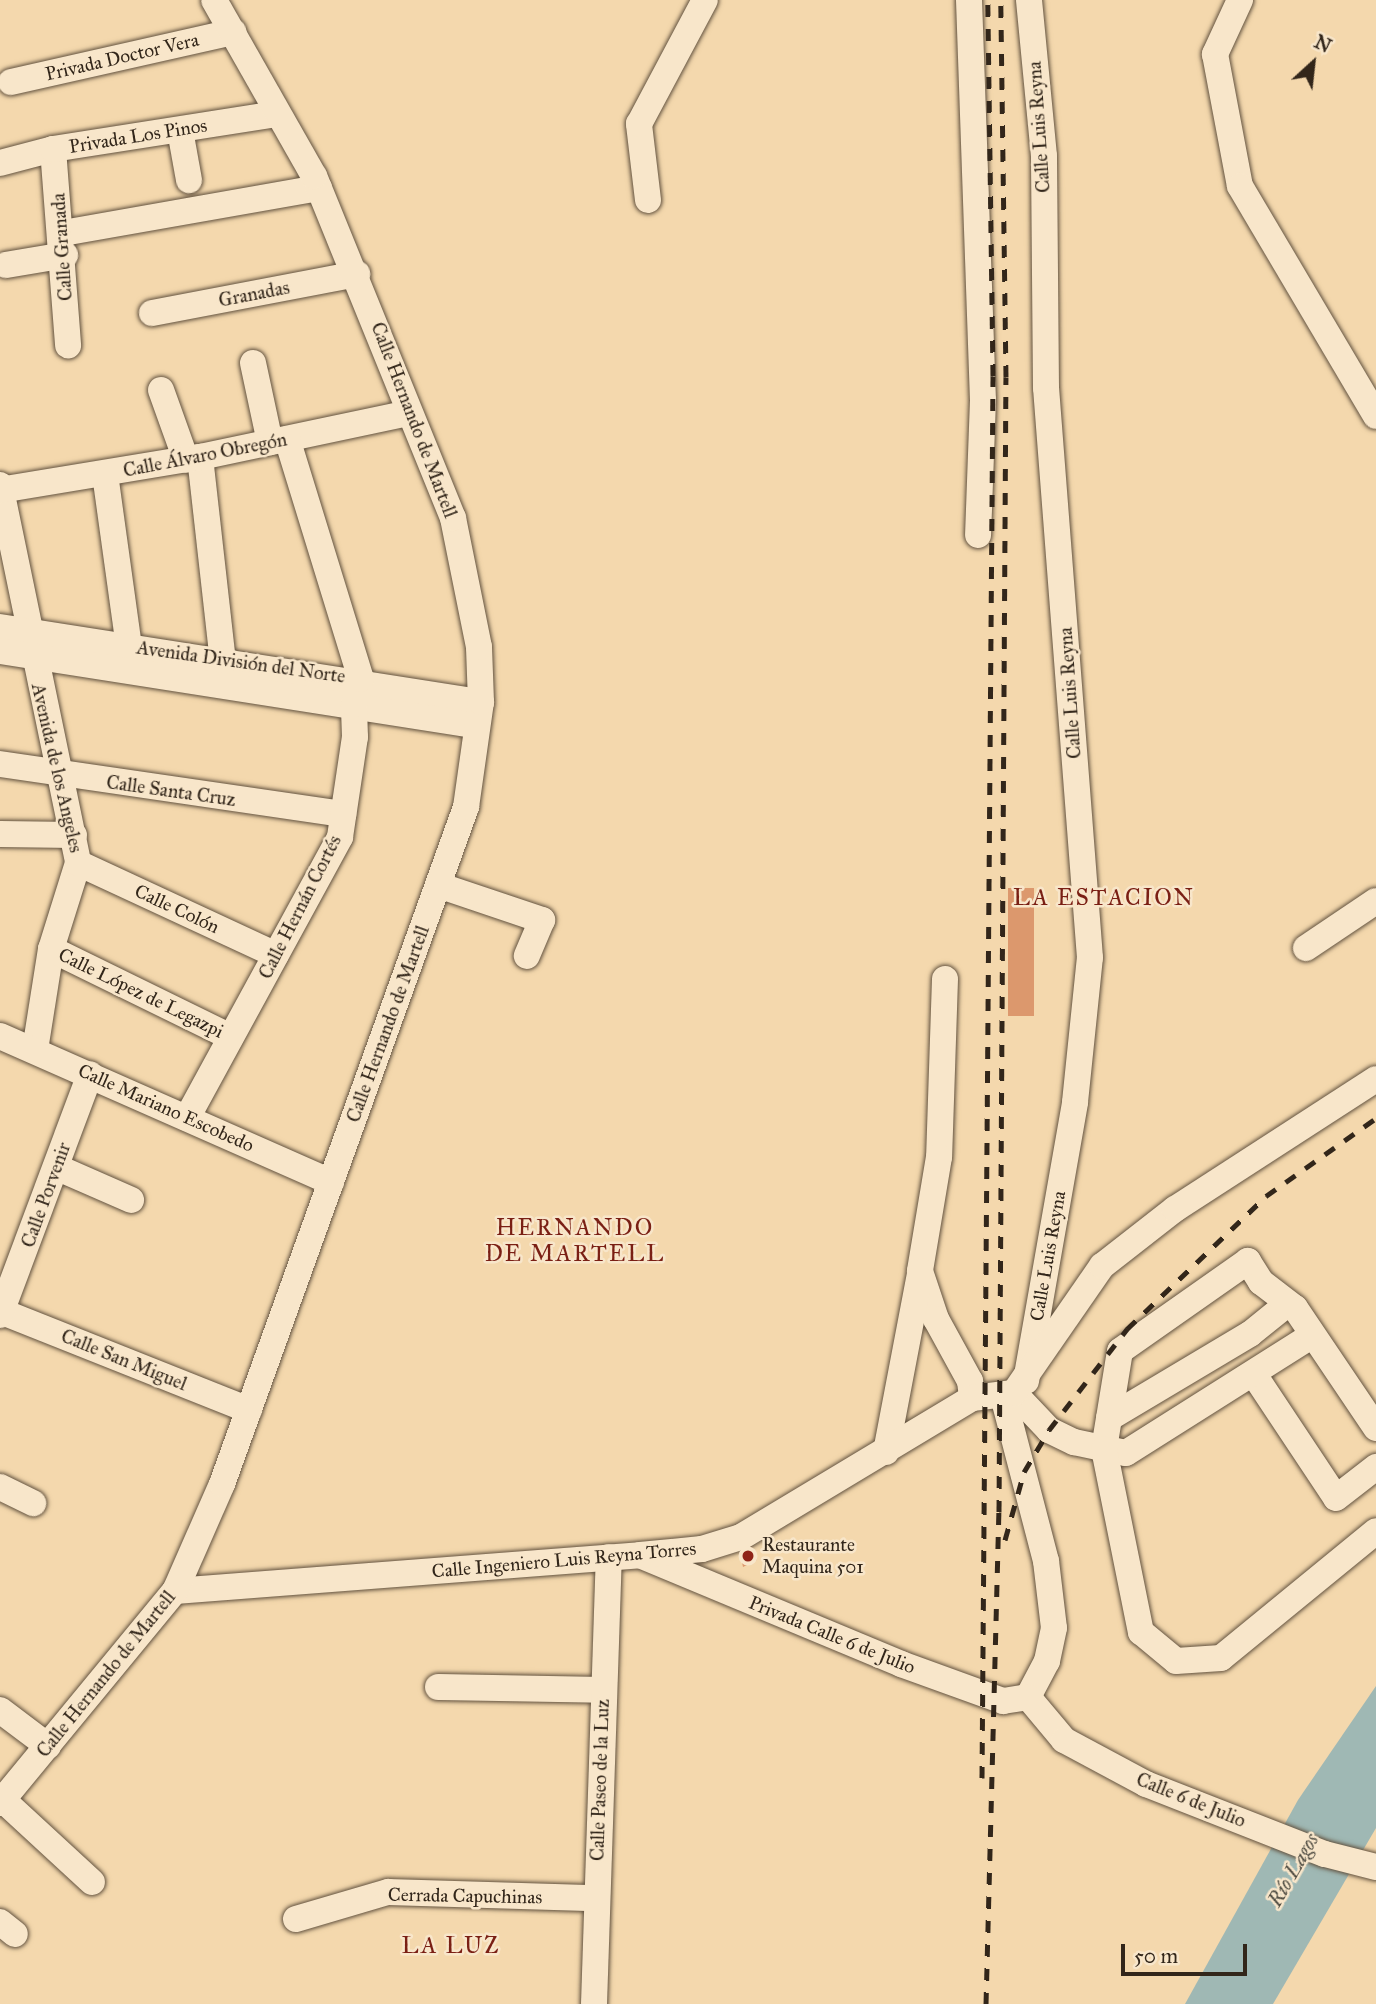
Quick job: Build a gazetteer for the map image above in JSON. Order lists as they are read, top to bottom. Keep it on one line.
{"streets":{"street":["Privada Doctor Vera","Calle Luis Reyna","Privada Los Pinos","Calle Granada","Granadas","Calle Hernando de Martell","Calle Álvaro Obregón","Avenida División del Norte","Avenida de los Angeles","Calle Santa Cruz","Calle Hernán Cortés","Calle Colón","Calle López de Legazpi","Calle Mariano Escobedo","Calle Porvenir","Calle San Miguel","Calle Ingeniero Luis Reyna Torres","Privada Calle 6 de Julio","Calle Paseo de la Luz","Calle 6 de Julio","Cerrada Capuchinas"]},"crossings":[["Privada Doctor Vera","Calle Hernando de Martell"],["Calle Luis Reyna","Calle Ingeniero Luis Reyna Torres"],["Calle Luis Reyna","Privada Calle 6 de Julio"],["Calle Luis Reyna","Calle 6 de Julio"],["Privada Los Pinos","Calle Granada"],["Privada Los Pinos","Calle Hernando de Martell"],["Granadas","Calle Hernando de Martell"],["Calle Hernando de Martell","Calle Álvaro Obregón"],["Calle Hernando de Martell","Avenida División del Norte"],["Calle Hernando de Martell","Calle Mariano Escobedo"],["Calle Hernando de Martell","Calle San Miguel"],["Calle Hernando de Martell","Calle Ingeniero Luis Reyna Torres"],["Calle Álvaro Obregón","Avenida de los Angeles"],["Calle Álvaro Obregón","Calle Hernán Cortés"],["Avenida División del Norte","Avenida de los Angeles"],["Avenida División del Norte","Calle Hernán Cortés"],["Avenida de los Angeles","Calle Santa Cruz"],["Avenida de los Angeles","Calle Colón"],["Avenida de los Angeles","Calle López de Legazpi"],["Avenida de los Angeles","Calle Mariano Escobedo"],["Calle Santa Cruz","Calle Hernán Cortés"],["Calle Hernán Cortés","Calle Colón"],["Calle Hernán Cortés","Calle López de Legazpi"],["Calle Hernán Cortés","Calle Mariano Escobedo"],["Calle Mariano Escobedo","Calle Porvenir"],["Calle Porvenir","Calle San Miguel"],["Calle Ingeniero Luis Reyna Torres","Privada Calle 6 de Julio"],["Calle Ingeniero Luis Reyna Torres","Calle Paseo de la Luz"],["Privada Calle 6 de Julio","Calle 6 de Julio"],["Calle Paseo de la Luz","Cerrada Capuchinas"]],"districts":["LA ESTACION","HERNANDO DE MARTELL","LA LUZ"],"water":["Río Lagos"],"places":["Restaurante Maquina 501"],"scale_bar":"50 m","north":"top right"}
